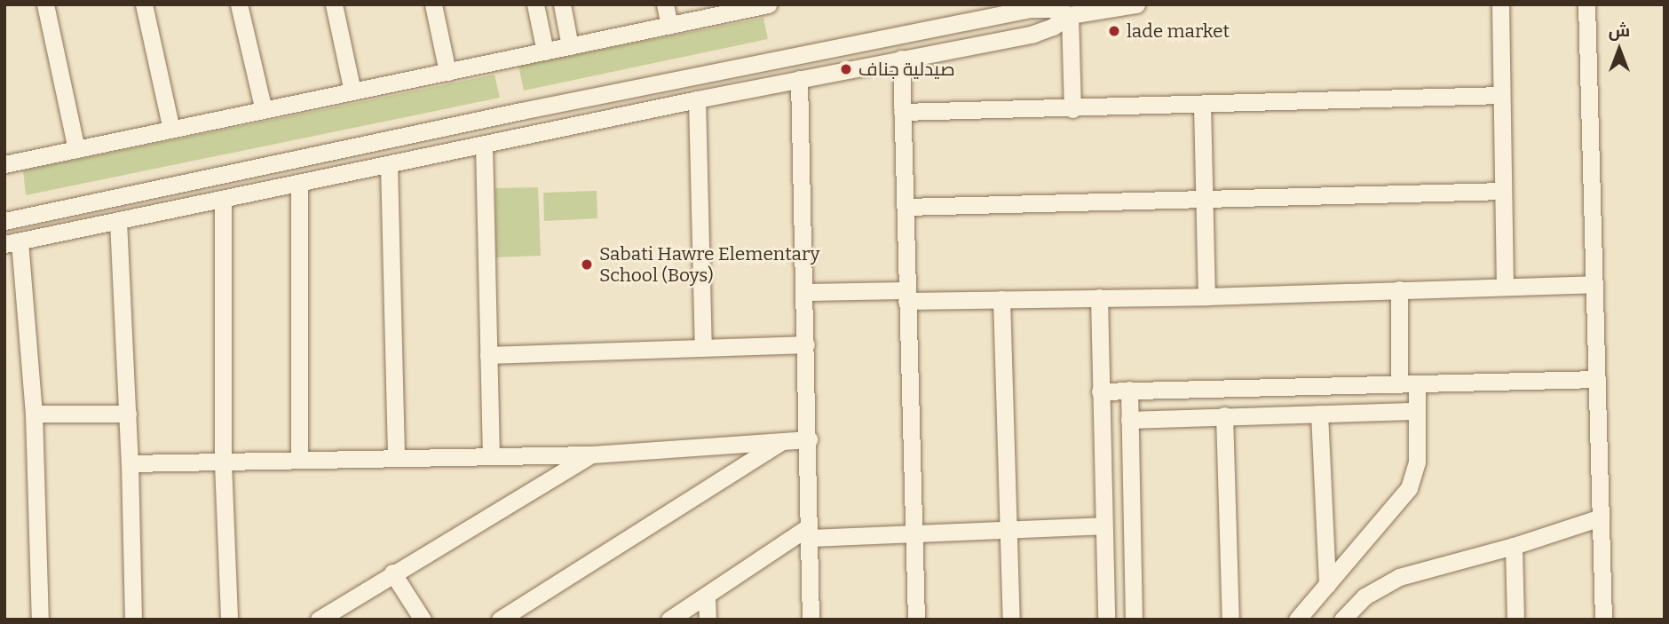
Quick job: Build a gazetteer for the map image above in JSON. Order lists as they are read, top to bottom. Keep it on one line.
{"places":["lade market","صيدلية جناف","Sabati Hawre Elementary School (Boys)"],"north":"top"}
